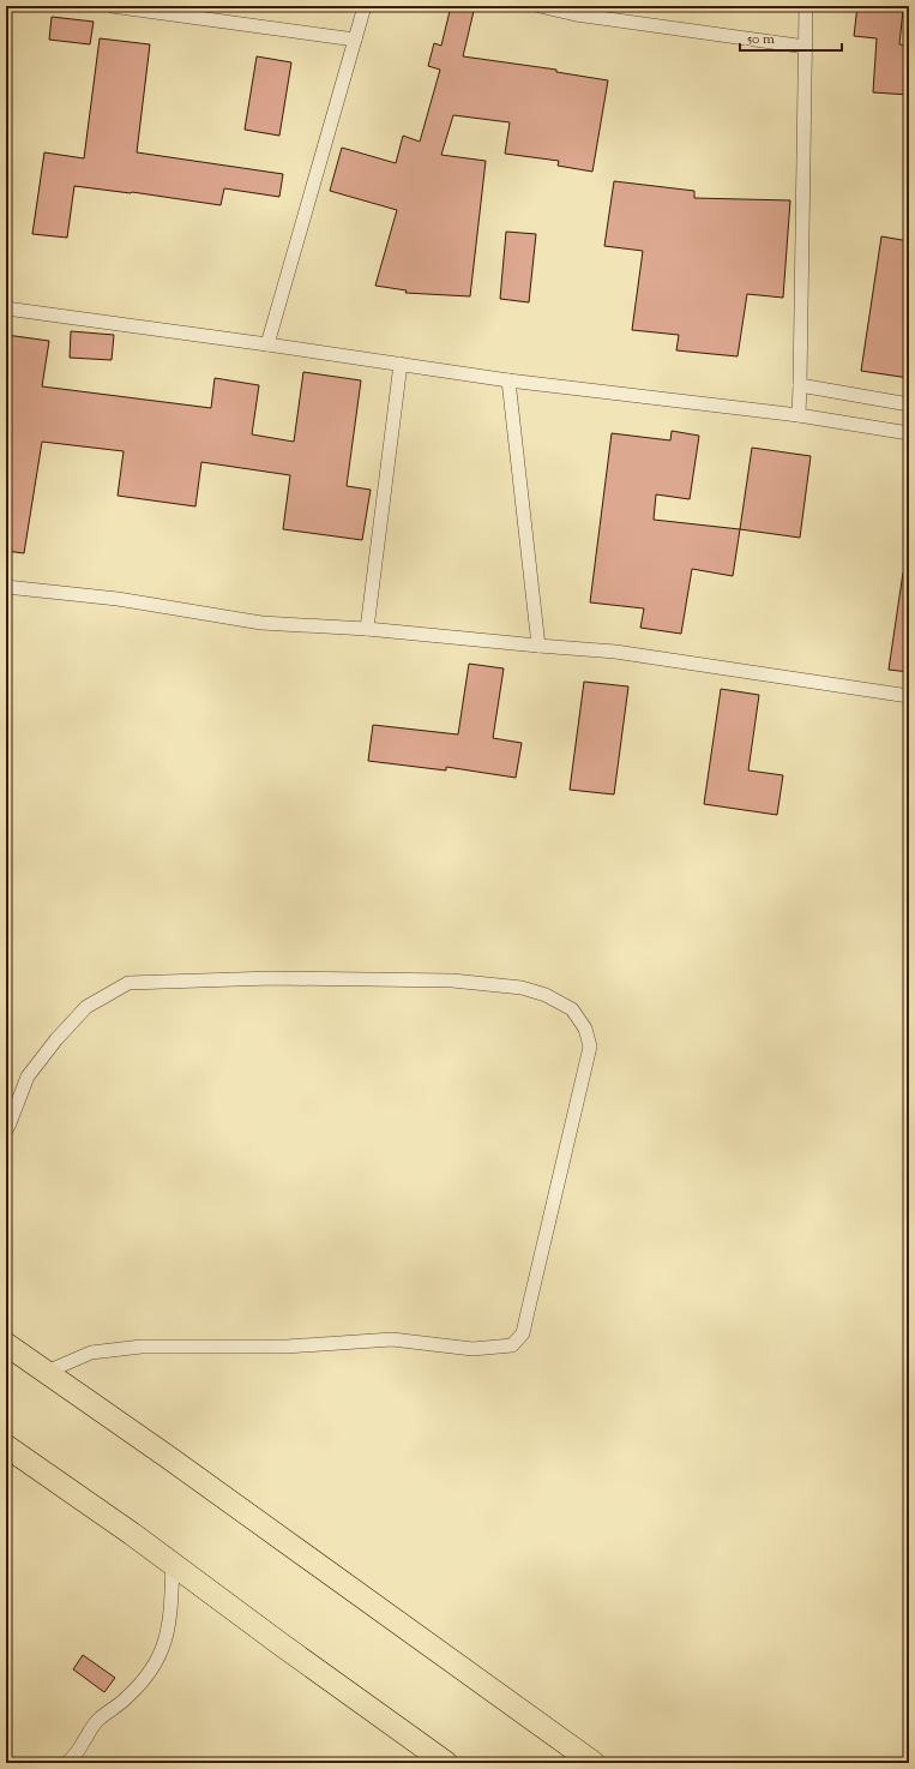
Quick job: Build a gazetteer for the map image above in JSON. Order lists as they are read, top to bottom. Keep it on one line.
{"scale_bar":"50 m"}
